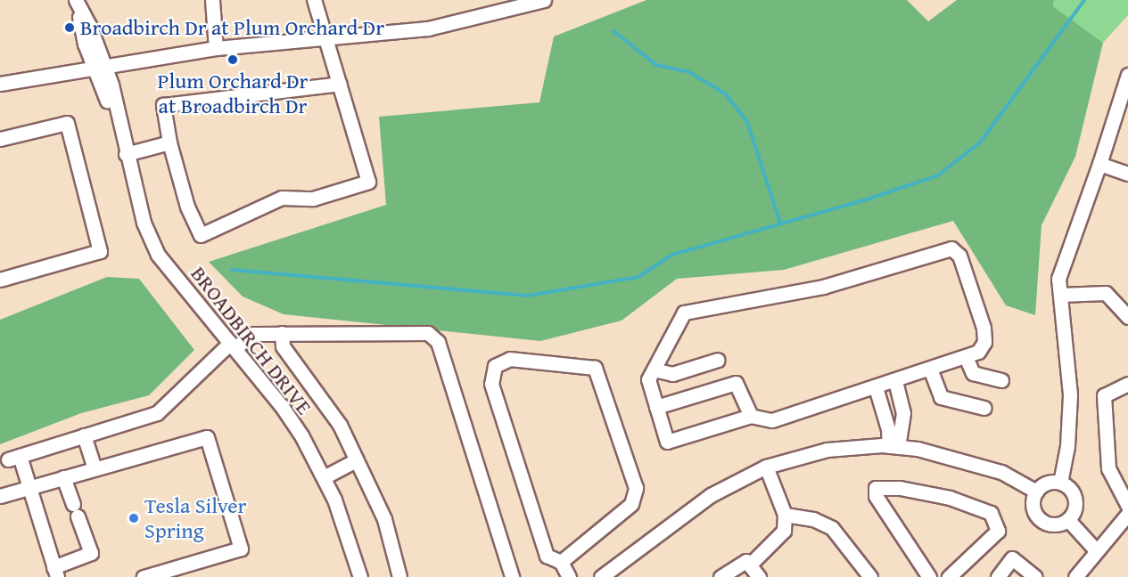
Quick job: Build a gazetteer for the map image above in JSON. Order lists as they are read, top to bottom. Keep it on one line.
{"streets":{"street":["BROADBIRCH DRIVE"]},"places":["Broadbirch Dr at Plum Orchard Dr","Plum Orchard Dr at Broadbirch Dr","Tesla Silver Spring"]}
